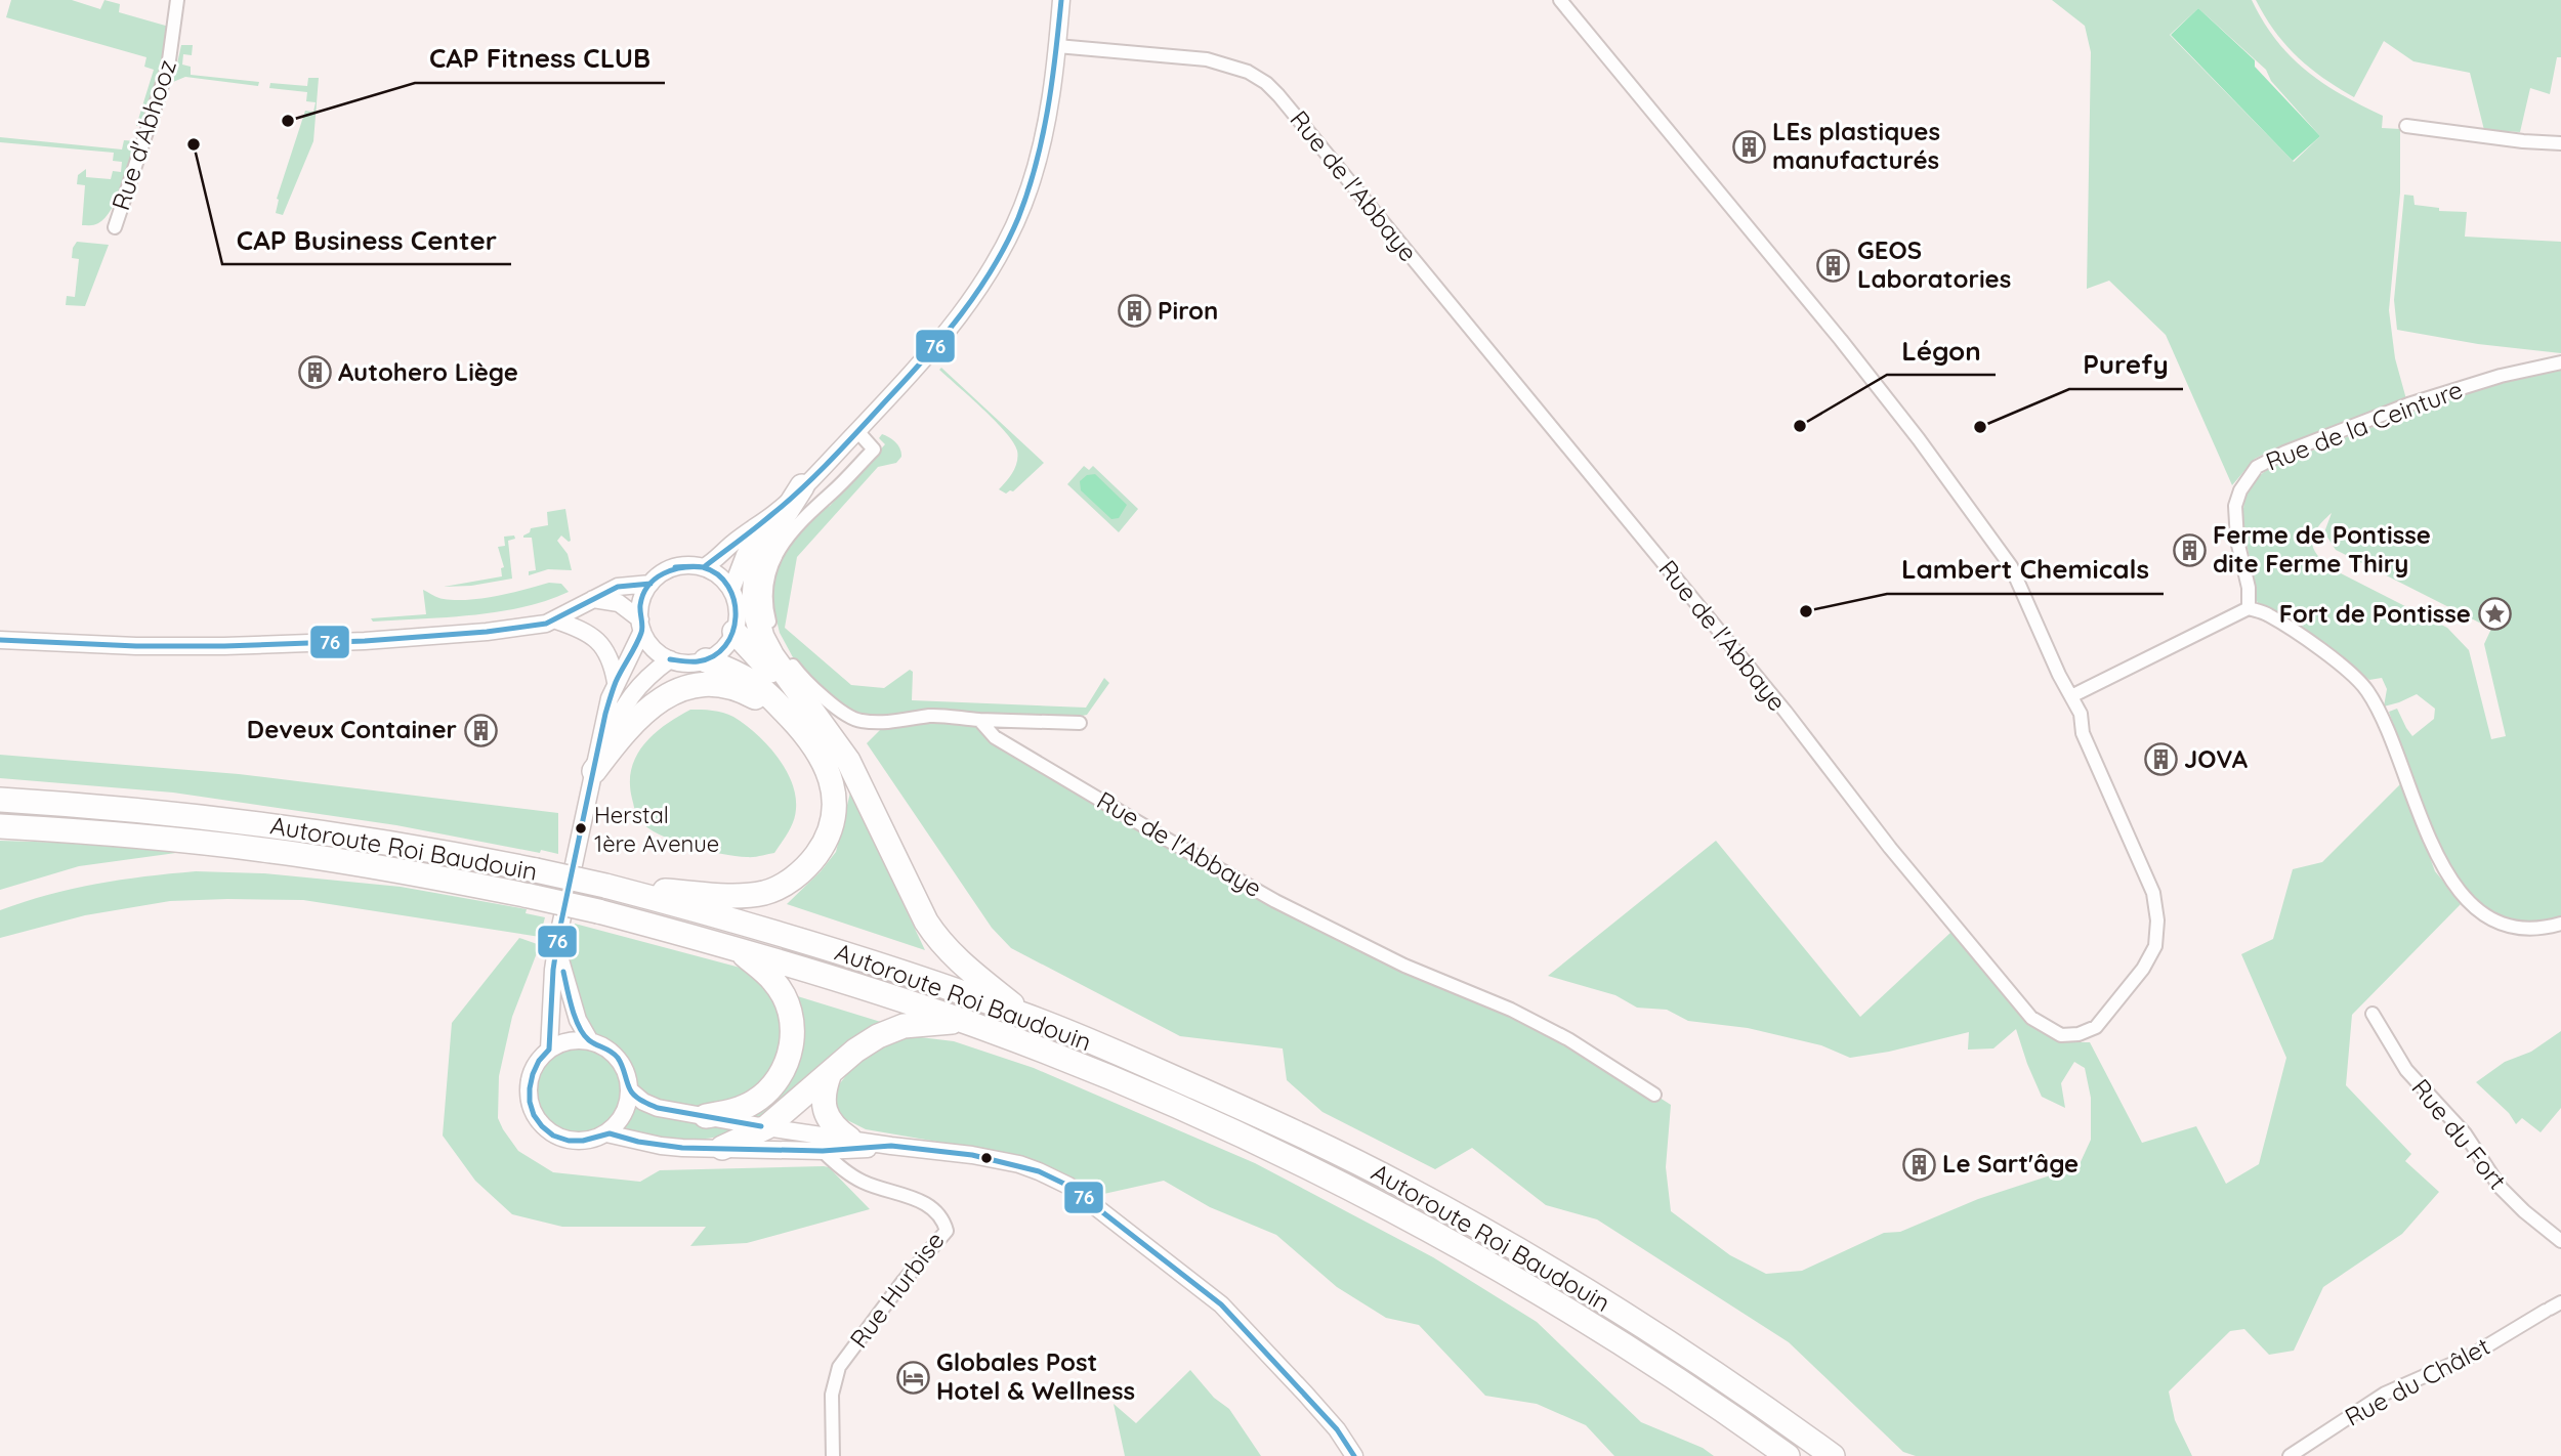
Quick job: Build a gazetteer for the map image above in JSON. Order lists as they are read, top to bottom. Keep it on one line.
{"streets":{"highway":["Autoroute Roi Baudouin"],"street":["Rue d'Abhooz","Rue de l'Abbaye","Rue de la Ceinture","Rue du Fort","Rue Hurbise","Rue du Châlet"]},"places":{"other":["CAP Fitness CLUB","CAP Business Center","Légon","Purefy","Lambert Chemicals","Herstal 1ère Avenue"],"building":["LEs plastiques manufacturés","GEOS Laboratories","Piron","Autohero Liège","Ferme de Pontisse dite Ferme Thiry","Deveux Container","JOVA","Le Sart'âge"],"place":["Fort de Pontisse"],"hotel":["Globales Post Hotel & Wellness"]},"lines":["transit line 76"]}
